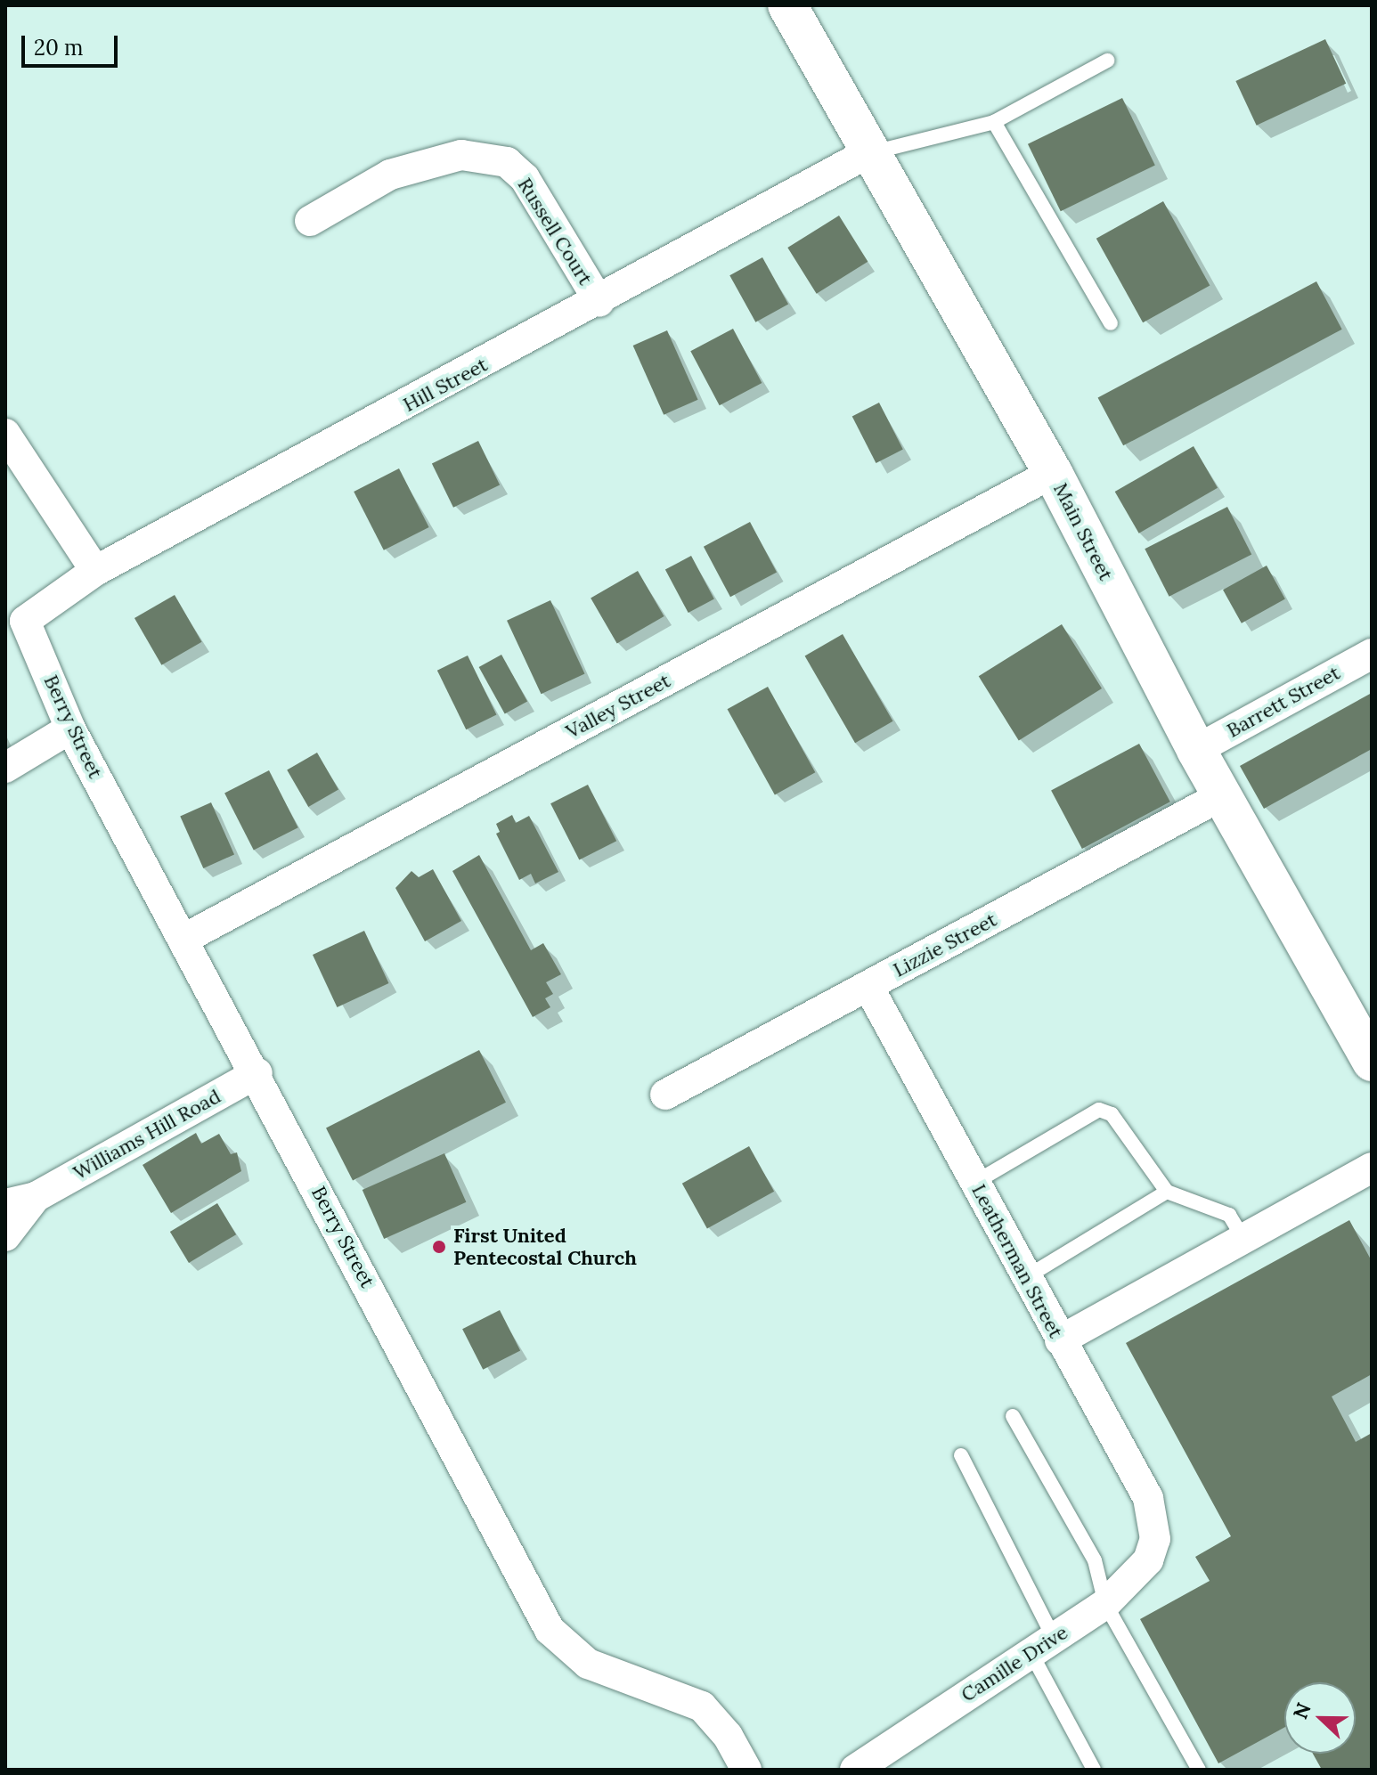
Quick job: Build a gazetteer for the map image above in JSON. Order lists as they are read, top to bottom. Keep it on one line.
{"streets":{"main road":["Main Street"],"street":["Russell Court","Hill Street","Barrett Street","Valley Street","Berry Street","Lizzie Street","Williams Hill Road","Leatherman Street","Camille Drive"]},"crossings":[["Russell Court","Hill Street"],["Hill Street","Main Street"],["Hill Street","Berry Street"],["Main Street","Barrett Street"],["Main Street","Valley Street"],["Main Street","Lizzie Street"],["Valley Street","Berry Street"],["Berry Street","Williams Hill Road"],["Lizzie Street","Leatherman Street"],["Leatherman Street","Camille Drive"]],"places":["First United Pentecostal Church"],"scale_bar":"20 m","north":"left"}
